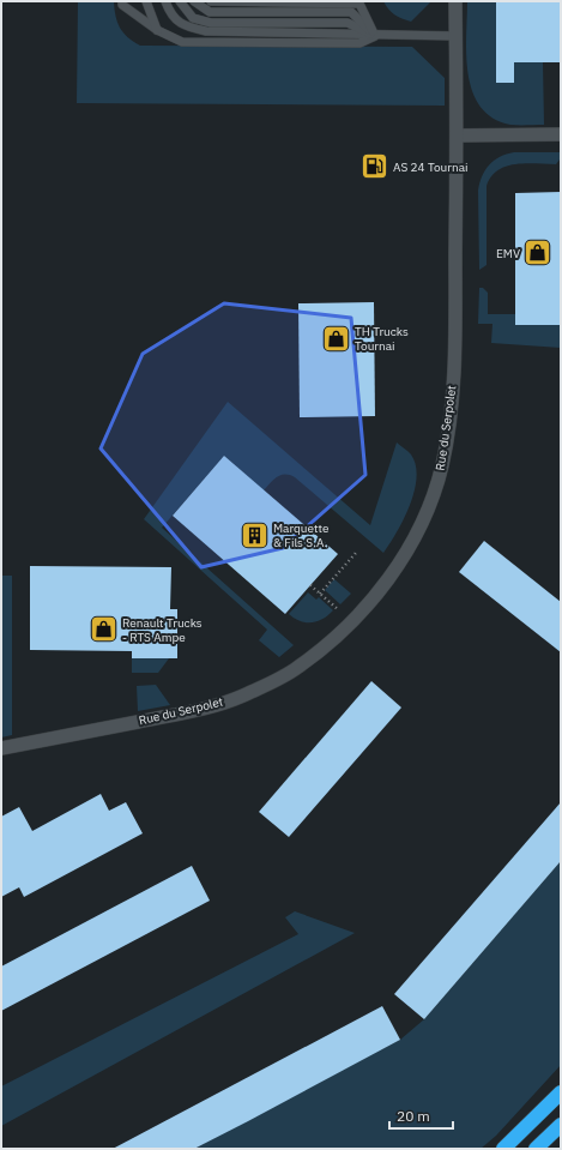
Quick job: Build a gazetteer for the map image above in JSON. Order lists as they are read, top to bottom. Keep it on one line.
{"streets":{"street":["Rue du Serpolet"]},"places":{"fuel station":["AS 24 Tournai"],"shop":["EMV","TH Trucks Tournai","Renault Trucks - RTS Ampe"],"building":["Marquette & Fils S.A."]},"scale_bar":"20 m"}
